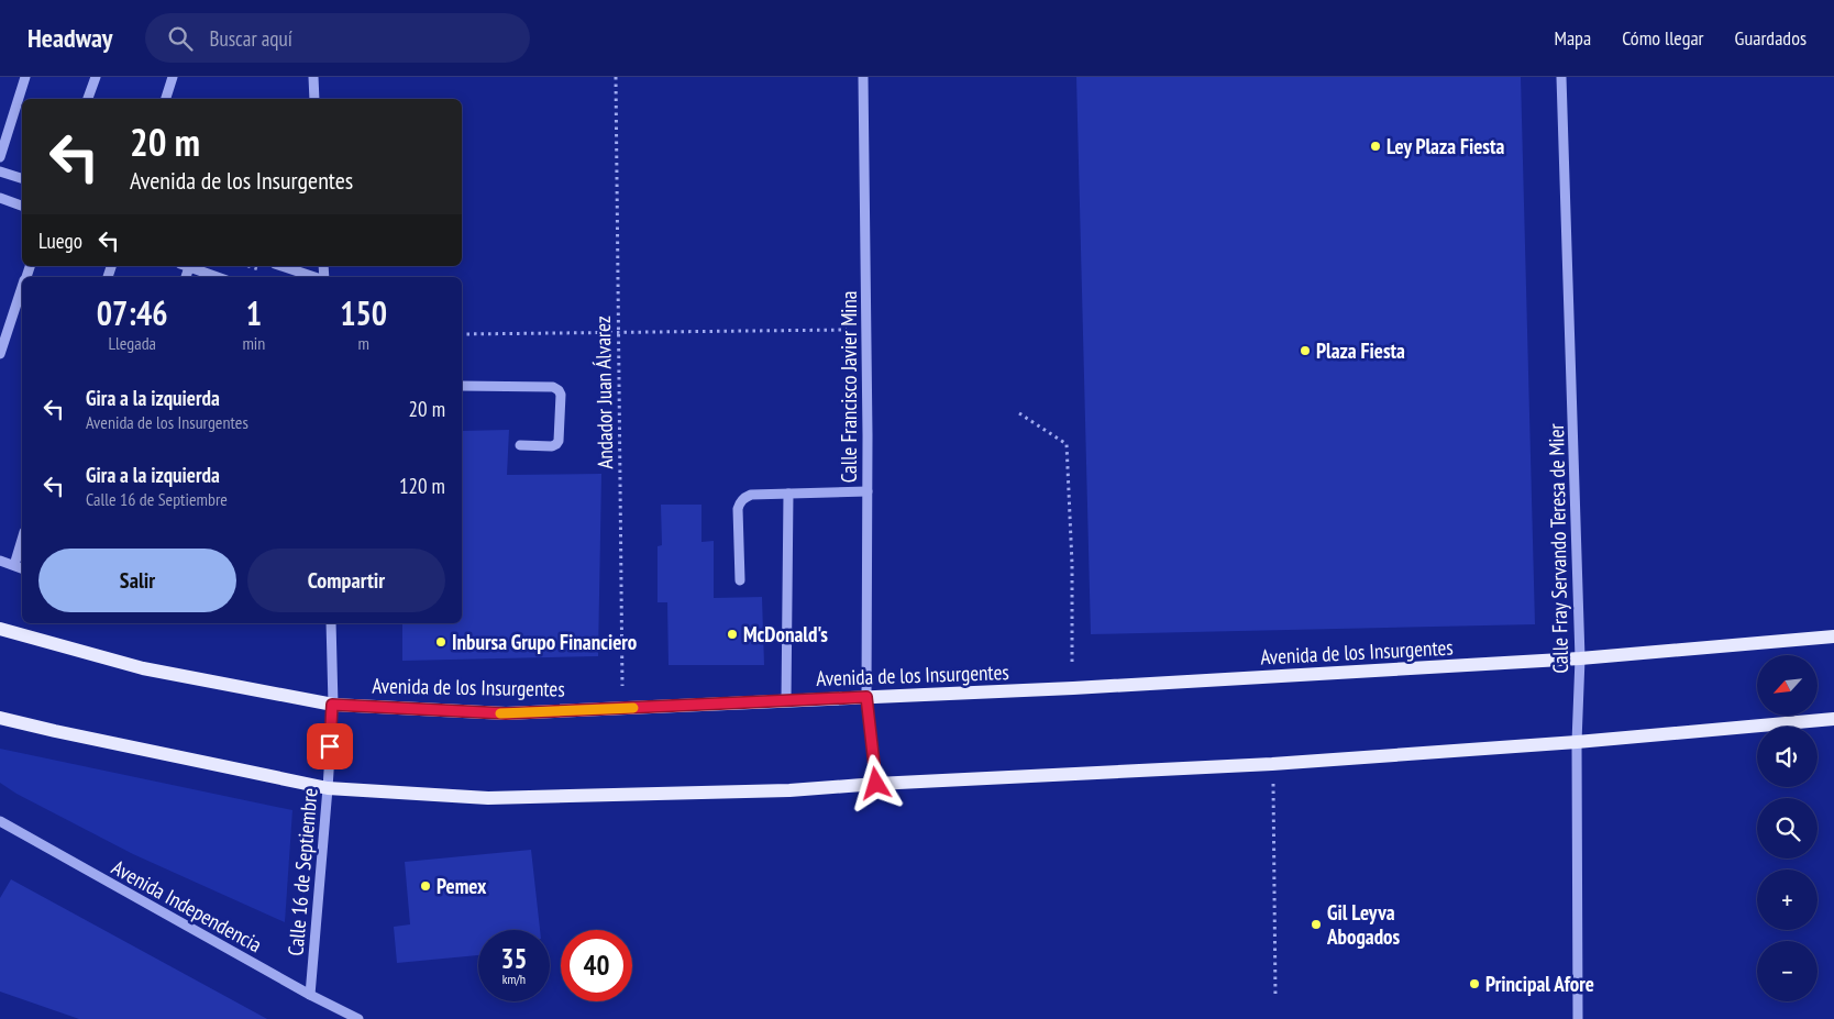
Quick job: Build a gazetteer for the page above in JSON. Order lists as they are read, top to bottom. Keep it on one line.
{"streets":{"main road":["Avenida de los Insurgentes"],"street":["Calle Francisco Javier Mina","Calle Fray Servando Teresa de Mier","Calle 16 de Septiembre","Avenida Independencia"],"path":["Andador Juan Álvarez"]},"crossings":[["Calle Francisco Javier Mina","Avenida de los Insurgentes"],["Andador Juan Álvarez","Avenida de los Insurgentes"],["Calle Fray Servando Teresa de Mier","Avenida de los Insurgentes"],["Avenida de los Insurgentes","Calle 16 de Septiembre"],["Calle 16 de Septiembre","Avenida Independencia"]],"places":["Ley Plaza Fiesta","Plaza Fiesta","McDonald's","Inbursa Grupo Financiero","Pemex","Gil Leyva Abogados","Principal Afore"],"north":"bottom left","page":{"header":"Headway","search":"Buscar aquí","nav":["Mapa","Cómo llegar","Guardados"],"turn":["20 m","Avenida de los Insurgentes"],"then":"Luego","eta":["07:46","Llegada","1","min","150","m"],"list":[{"name":"Gira a la izquierda","note":"Avenida de los Insurgentes","value":"20 m"},{"name":"Gira a la izquierda","note":"Calle 16 de Septiembre","value":"120 m"}],"buttons":["Salir","Compartir"],"map_buttons":["+","−"],"speed":"35 km/h","limit":"40"}}
